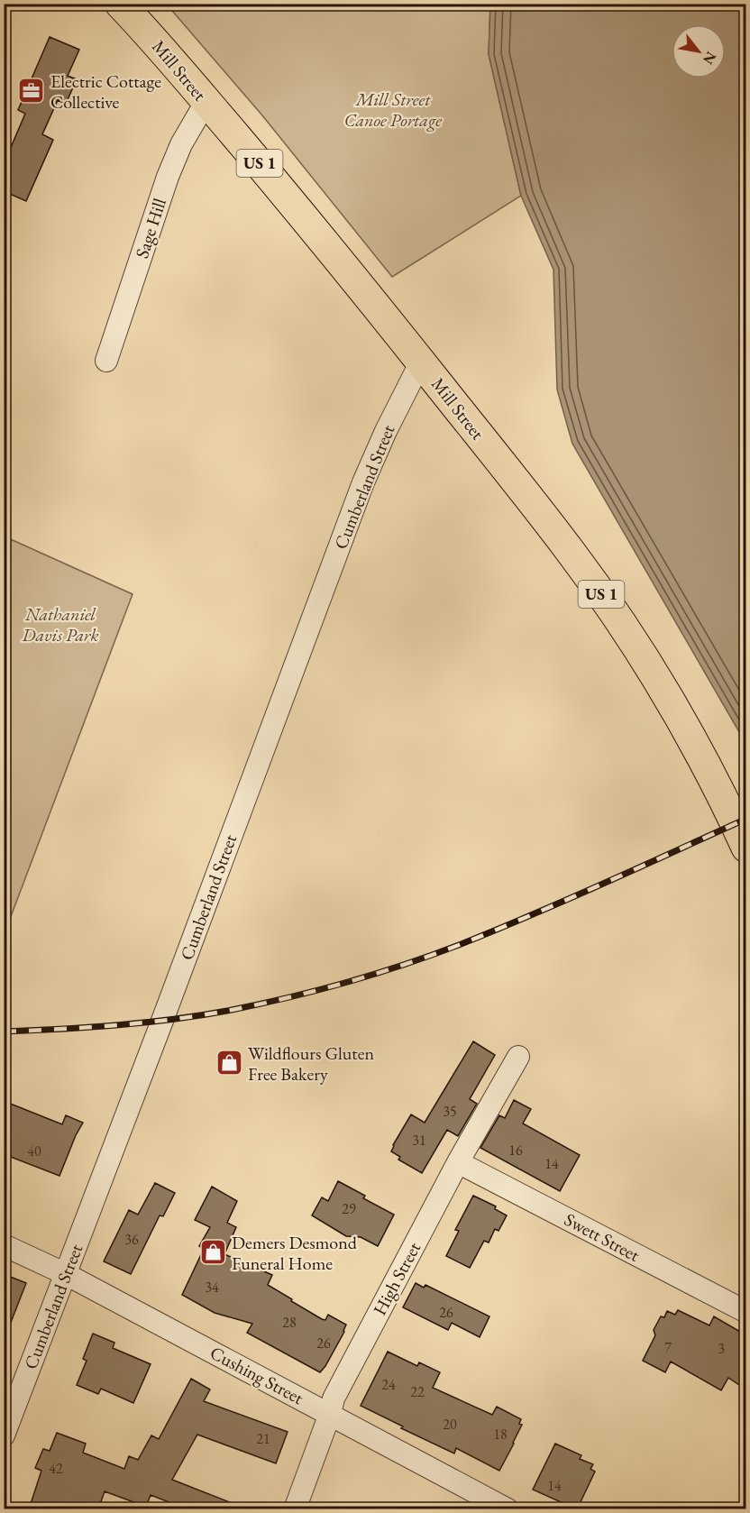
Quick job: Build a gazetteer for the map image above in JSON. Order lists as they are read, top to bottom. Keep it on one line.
{"streets":{"highway":["Mill Street","US 1"],"street":["Sage Hill","Cumberland Street","Swett Street","High Street","Cushing Street"]},"crossings":[["Mill Street","Sage Hill"],["Mill Street","Cumberland Street"],["Cumberland Street","Cushing Street"],["Swett Street","High Street"],["High Street","Cushing Street"]],"parks":["Mill Street Canoe Portage","Nathaniel Davis Park"],"places":{"office":["Electric Cottage Collective"],"shop":["Wildflours Gluten Free Bakery","Demers Desmond Funeral Home"]},"house_numbers":["35","31","16","40","14","29","36","34","26","28","26","7","3","24","22","20","18","21","42","14"],"north":"bottom right"}
